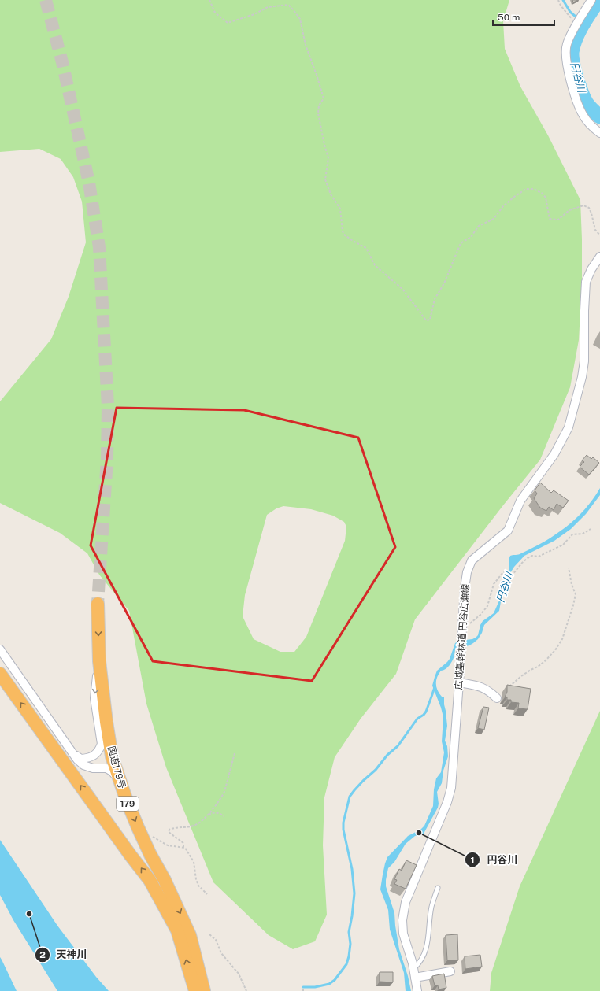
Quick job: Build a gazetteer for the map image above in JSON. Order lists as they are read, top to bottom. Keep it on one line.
{"streets":{"highway":["国道179号","179"],"street":["広域基幹林道 円谷広瀬線"]},"water":["円谷川"],"places":["円谷川","天神川"],"scale_bar":"50 m"}
